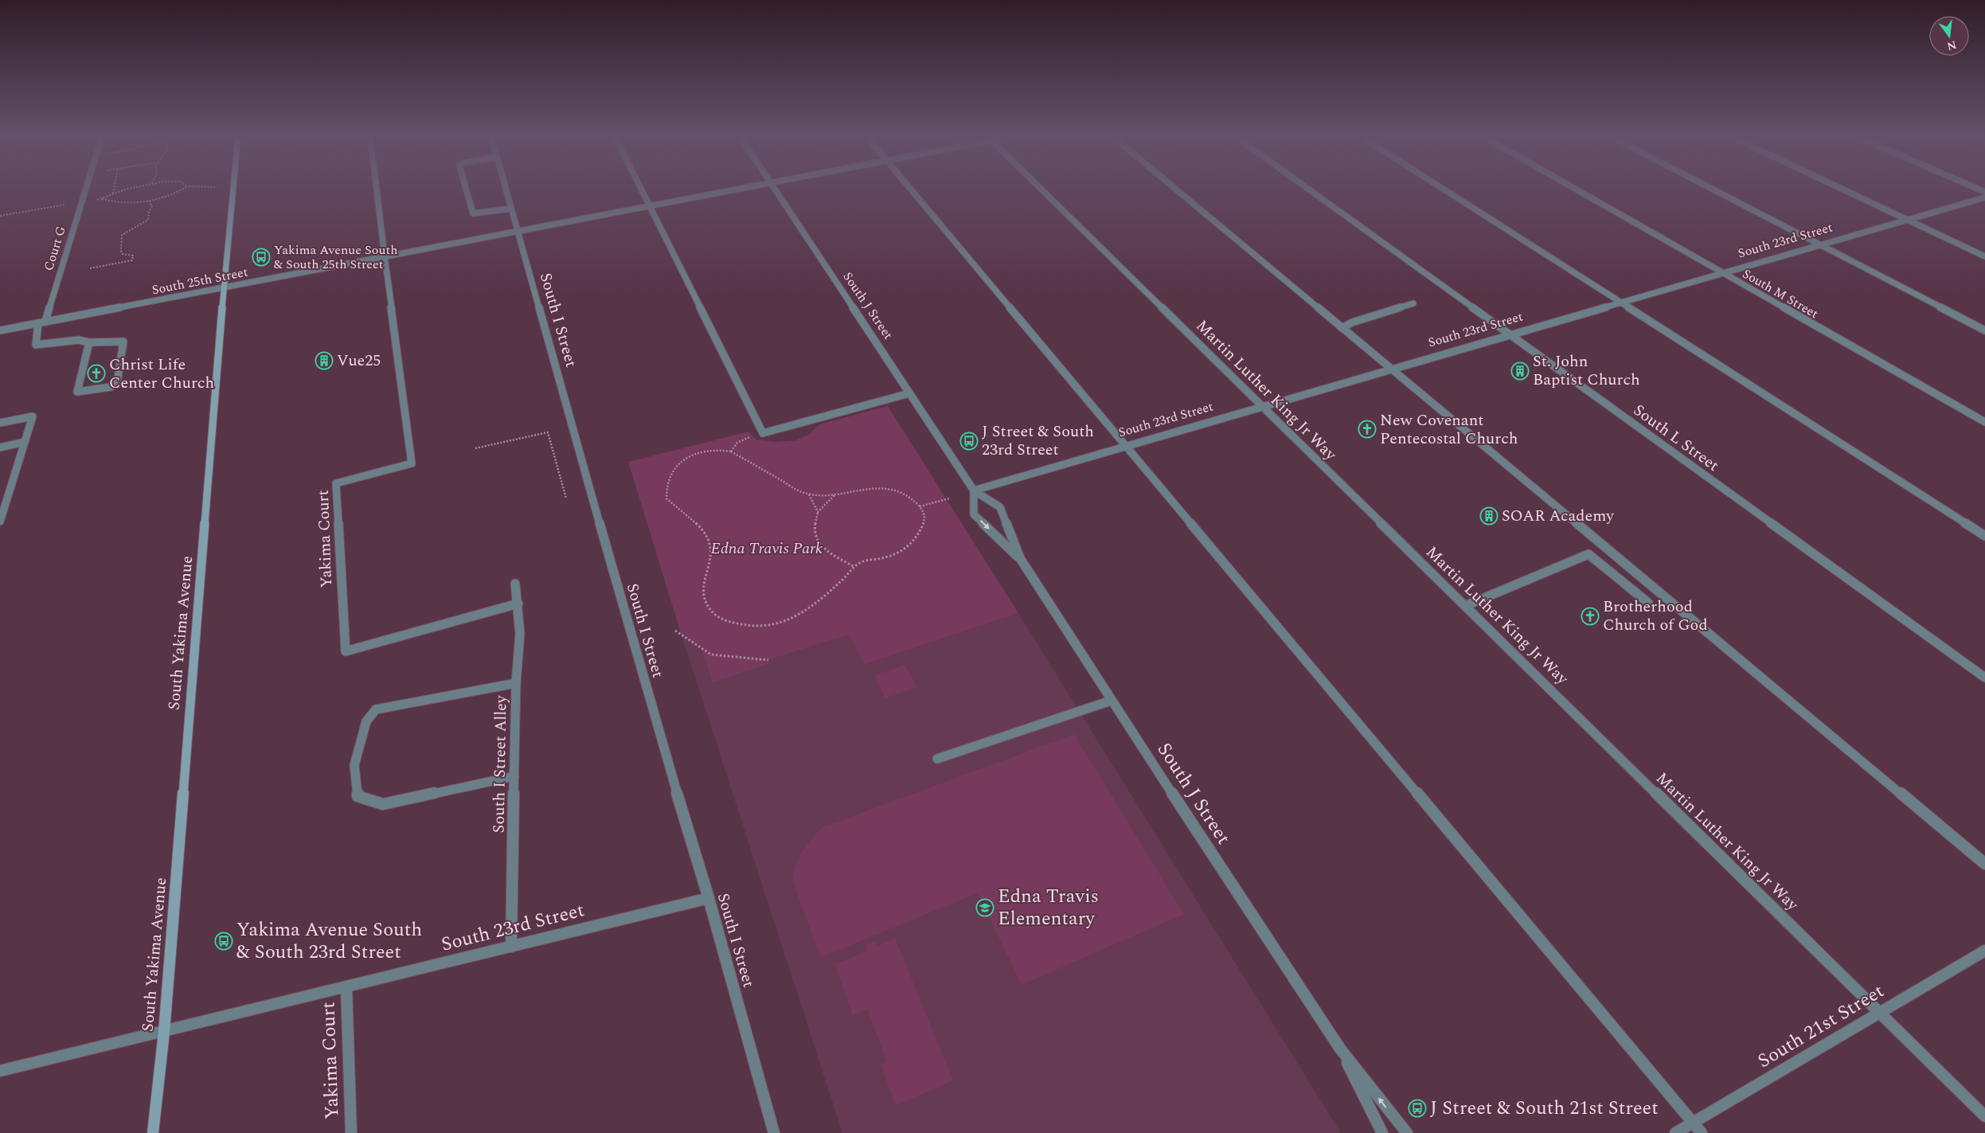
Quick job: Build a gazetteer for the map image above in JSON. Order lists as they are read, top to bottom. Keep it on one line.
{"streets":{"main road":["South Yakima Avenue"],"street":["South 23rd Street","Court G","South 25th Street","South M Street","South J Street","South I Street","Martin Luther King Jr Way","South L Street","Yakima Court","South I Street Alley","South 21st Street"]},"crossings":[["South 23rd Street","South M Street"],["South 23rd Street","South J Street"],["South 23rd Street","South I Street"],["South 23rd Street","Martin Luther King Jr Way"],["South 23rd Street","South L Street"],["South 23rd Street","Yakima Court"],["South 23rd Street","South Yakima Avenue"],["South 23rd Street","South I Street Alley"],["Court G","South 25th Street"],["South 25th Street","South I Street"],["South 25th Street","Yakima Court"],["South 25th Street","South Yakima Avenue"],["Martin Luther King Jr Way","South 21st Street"],["Yakima Court","South I Street Alley"]],"parks":["Edna Travis Park"],"places":{"bus stop":["Yakima Avenue South & South 25th Street","J Street & South 23rd Street","Yakima Avenue South & South 23rd Street","J Street & South 21st Street"],"building":["Vue25","St. John Baptist Church","SOAR Academy"],"church":["Christ Life Center Church","New Covenant Pentecostal Church","Brotherhood Church of God"],"school or university":["Edna Travis Elementary"]},"north":"bottom"}
